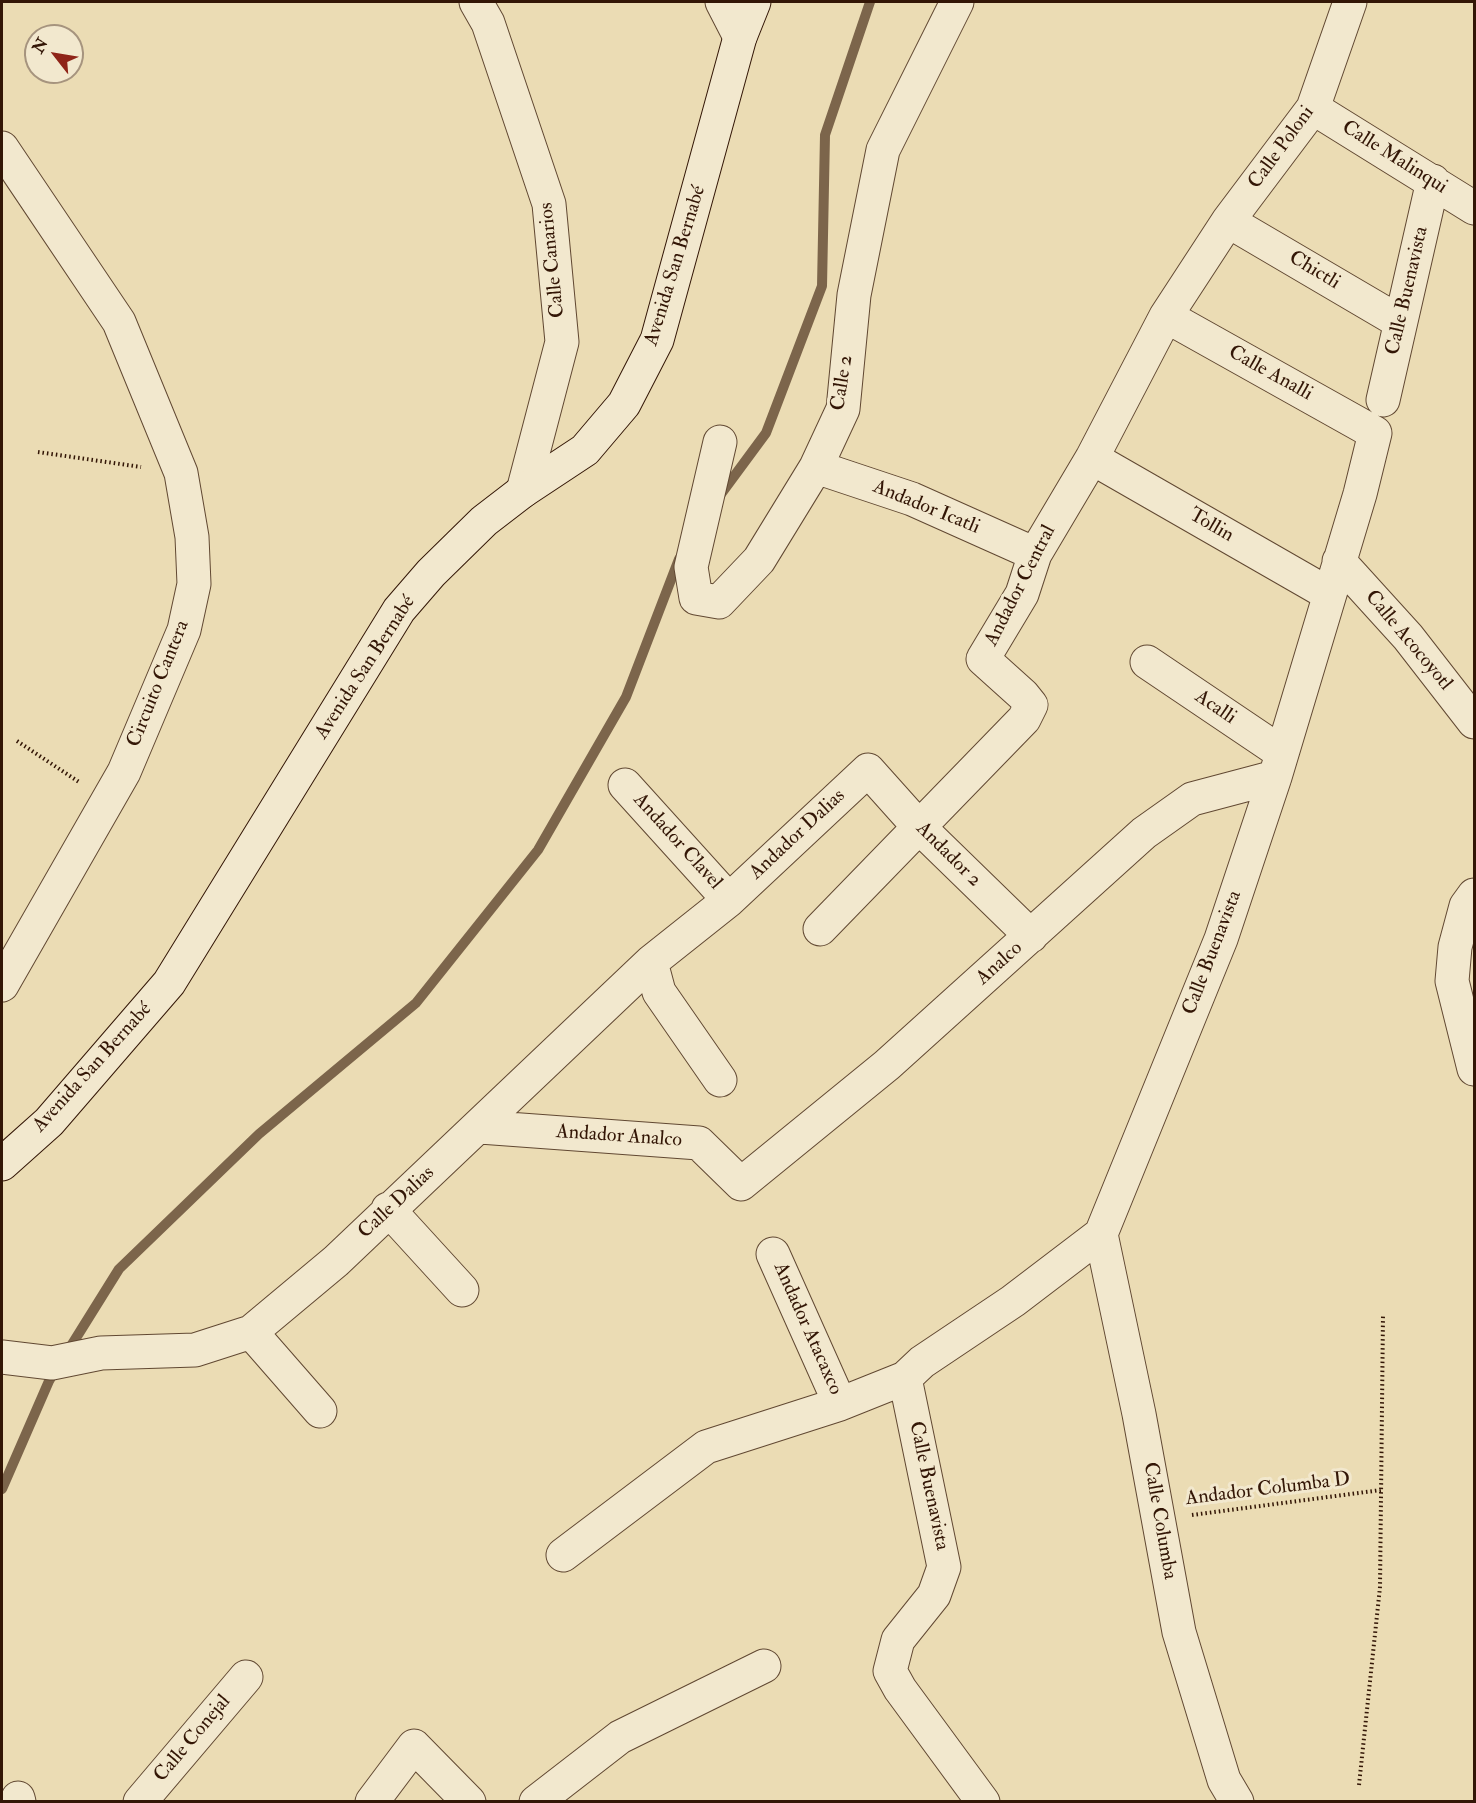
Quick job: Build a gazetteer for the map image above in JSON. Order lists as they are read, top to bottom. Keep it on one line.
{"streets":{"street":["Calle Poloni","Calle Malinqui","Calle Canarios","Avenida San Bernabé","Chictli","Calle Buenavista","Calle Analli","Calle 2","Andador Icatli","Tollin","Andador Central","Calle Acocoyotl","Circuito Cantera","Acalli","Andador Dalias","Andador Clavel","Andador 2","Analco","Andador Analco","Calle Dalias","Andador Atacaxco","Calle Columba","Calle Conejal"],"path":["Andador Columba D"]},"crossings":[["Calle Poloni","Calle Malinqui"],["Calle Poloni","Chictli"],["Calle Poloni","Andador Central"],["Calle Malinqui","Calle Buenavista"],["Calle Canarios","Avenida San Bernabé"],["Chictli","Calle Buenavista"],["Chictli","Andador Central"],["Calle Buenavista","Calle Analli"],["Calle Buenavista","Tollin"],["Calle Buenavista","Calle Acocoyotl"],["Calle Buenavista","Acalli"],["Calle Buenavista","Analco"],["Calle Buenavista","Calle Columba"],["Calle Analli","Andador Central"],["Calle 2","Andador Icatli"],["Andador Icatli","Andador Central"],["Tollin","Andador Central"],["Andador Central","Andador 2"],["Acalli","Analco"],["Andador Dalias","Andador Clavel"],["Andador Dalias","Andador 2"],["Andador Dalias","Calle Dalias"],["Andador Clavel","Calle Dalias"],["Andador 2","Analco"],["Analco","Andador Analco"],["Andador Analco","Calle Dalias"],["Andador Columba D","Calle Columba"]],"north":"top left"}
